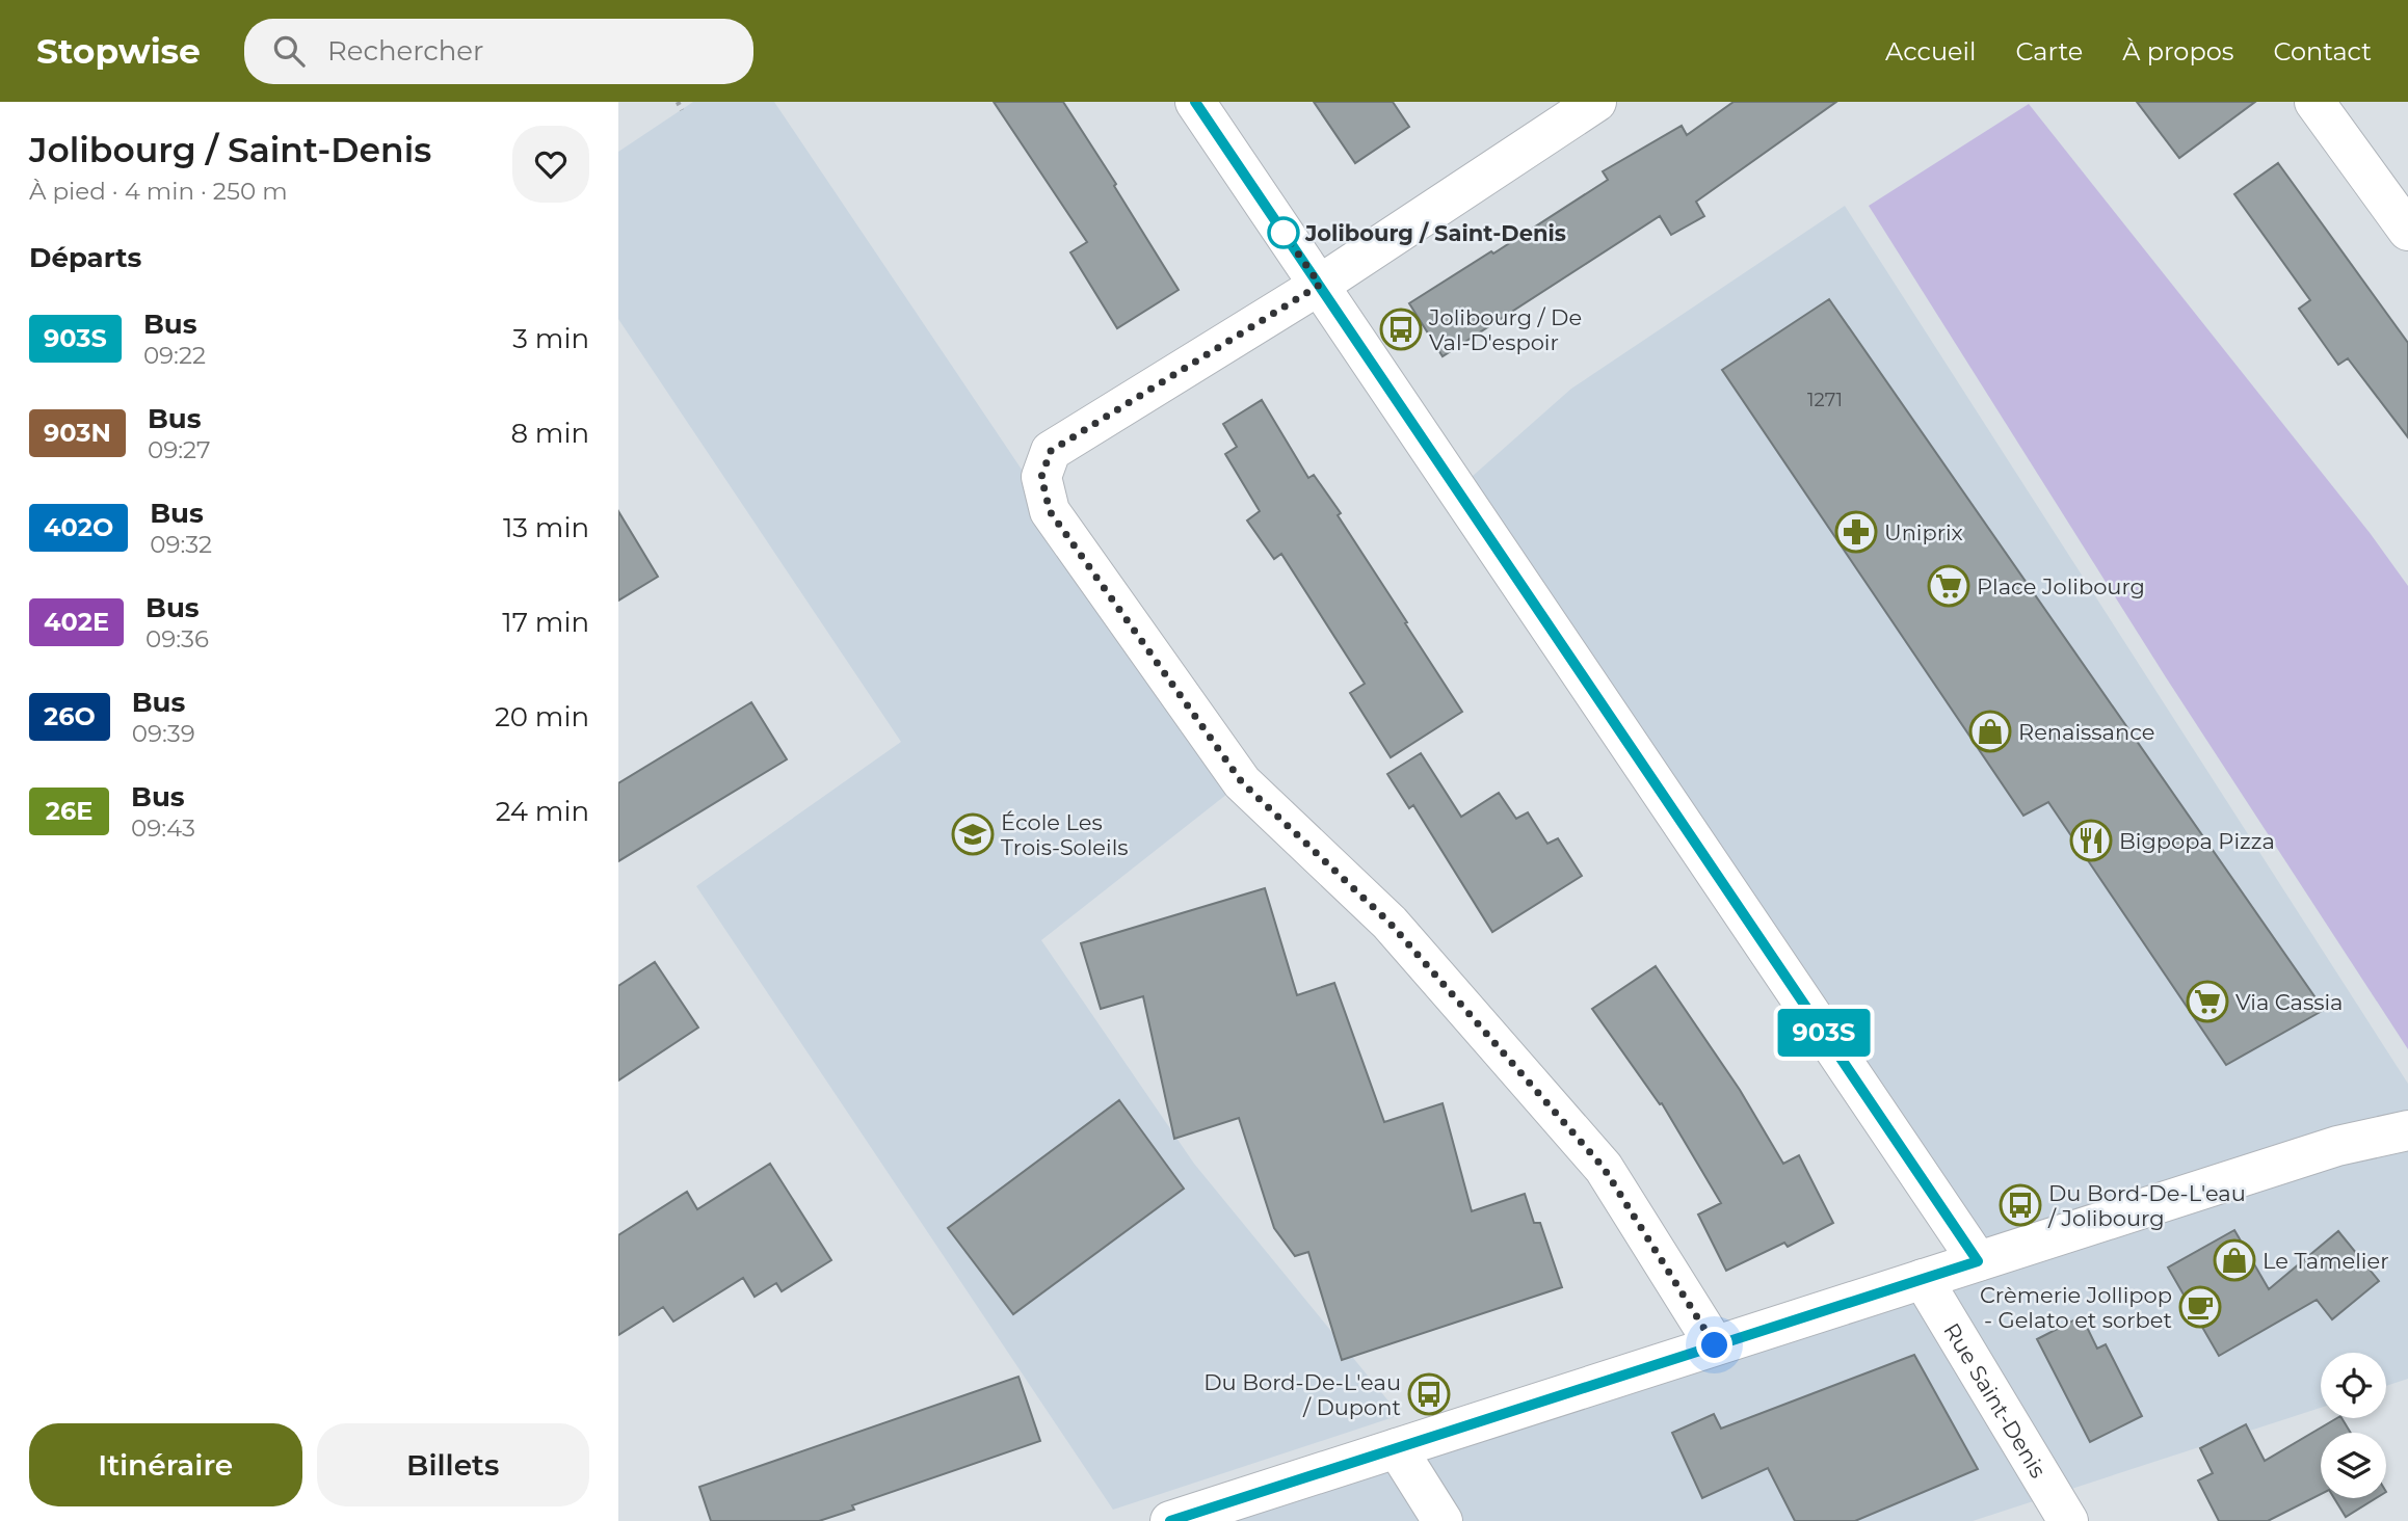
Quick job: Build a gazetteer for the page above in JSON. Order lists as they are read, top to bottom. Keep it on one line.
{"streets":{"street":["Rue Saint-Denis"]},"places":{"other":["Jolibourg / Saint-Denis"],"bus stop":["Jolibourg / De Val-D'espoir","Du Bord-De-L'eau / Jolibourg","Du Bord-De-L'eau / Dupont"],"pharmacy":["Uniprix"],"supermarket":["Place Jolibourg","Via Cassia"],"shop":["Renaissance","Le Tamelier"],"school or university":["École Les Trois-Soleils"],"restaurant":["Bigpopa Pizza"],"cafe":["Crèmerie Jollipop - Gelato et sorbet"]},"lines":["bus line 903S"],"house_numbers":["1271"],"page":{"header":"Stopwise","search":"Rechercher","nav":["Accueil","Carte","À propos","Contact"],"heading":[["Jolibourg / Saint-Denis","À pied · 4 min · 250 m"],"Départs"],"on_map":"903S","list":[{"mark":"903S","name":"Bus","note":"09:22","value":"3 min"},{"mark":"903N","name":"Bus","note":"09:27","value":"8 min"},{"mark":"402O","name":"Bus","note":"09:32","value":"13 min"},{"mark":"402E","name":"Bus","note":"09:36","value":"17 min"},{"mark":"26O","name":"Bus","note":"09:39","value":"20 min"},{"mark":"26E","name":"Bus","note":"09:43","value":"24 min"}],"buttons":["Itinéraire","Billets"]}}
